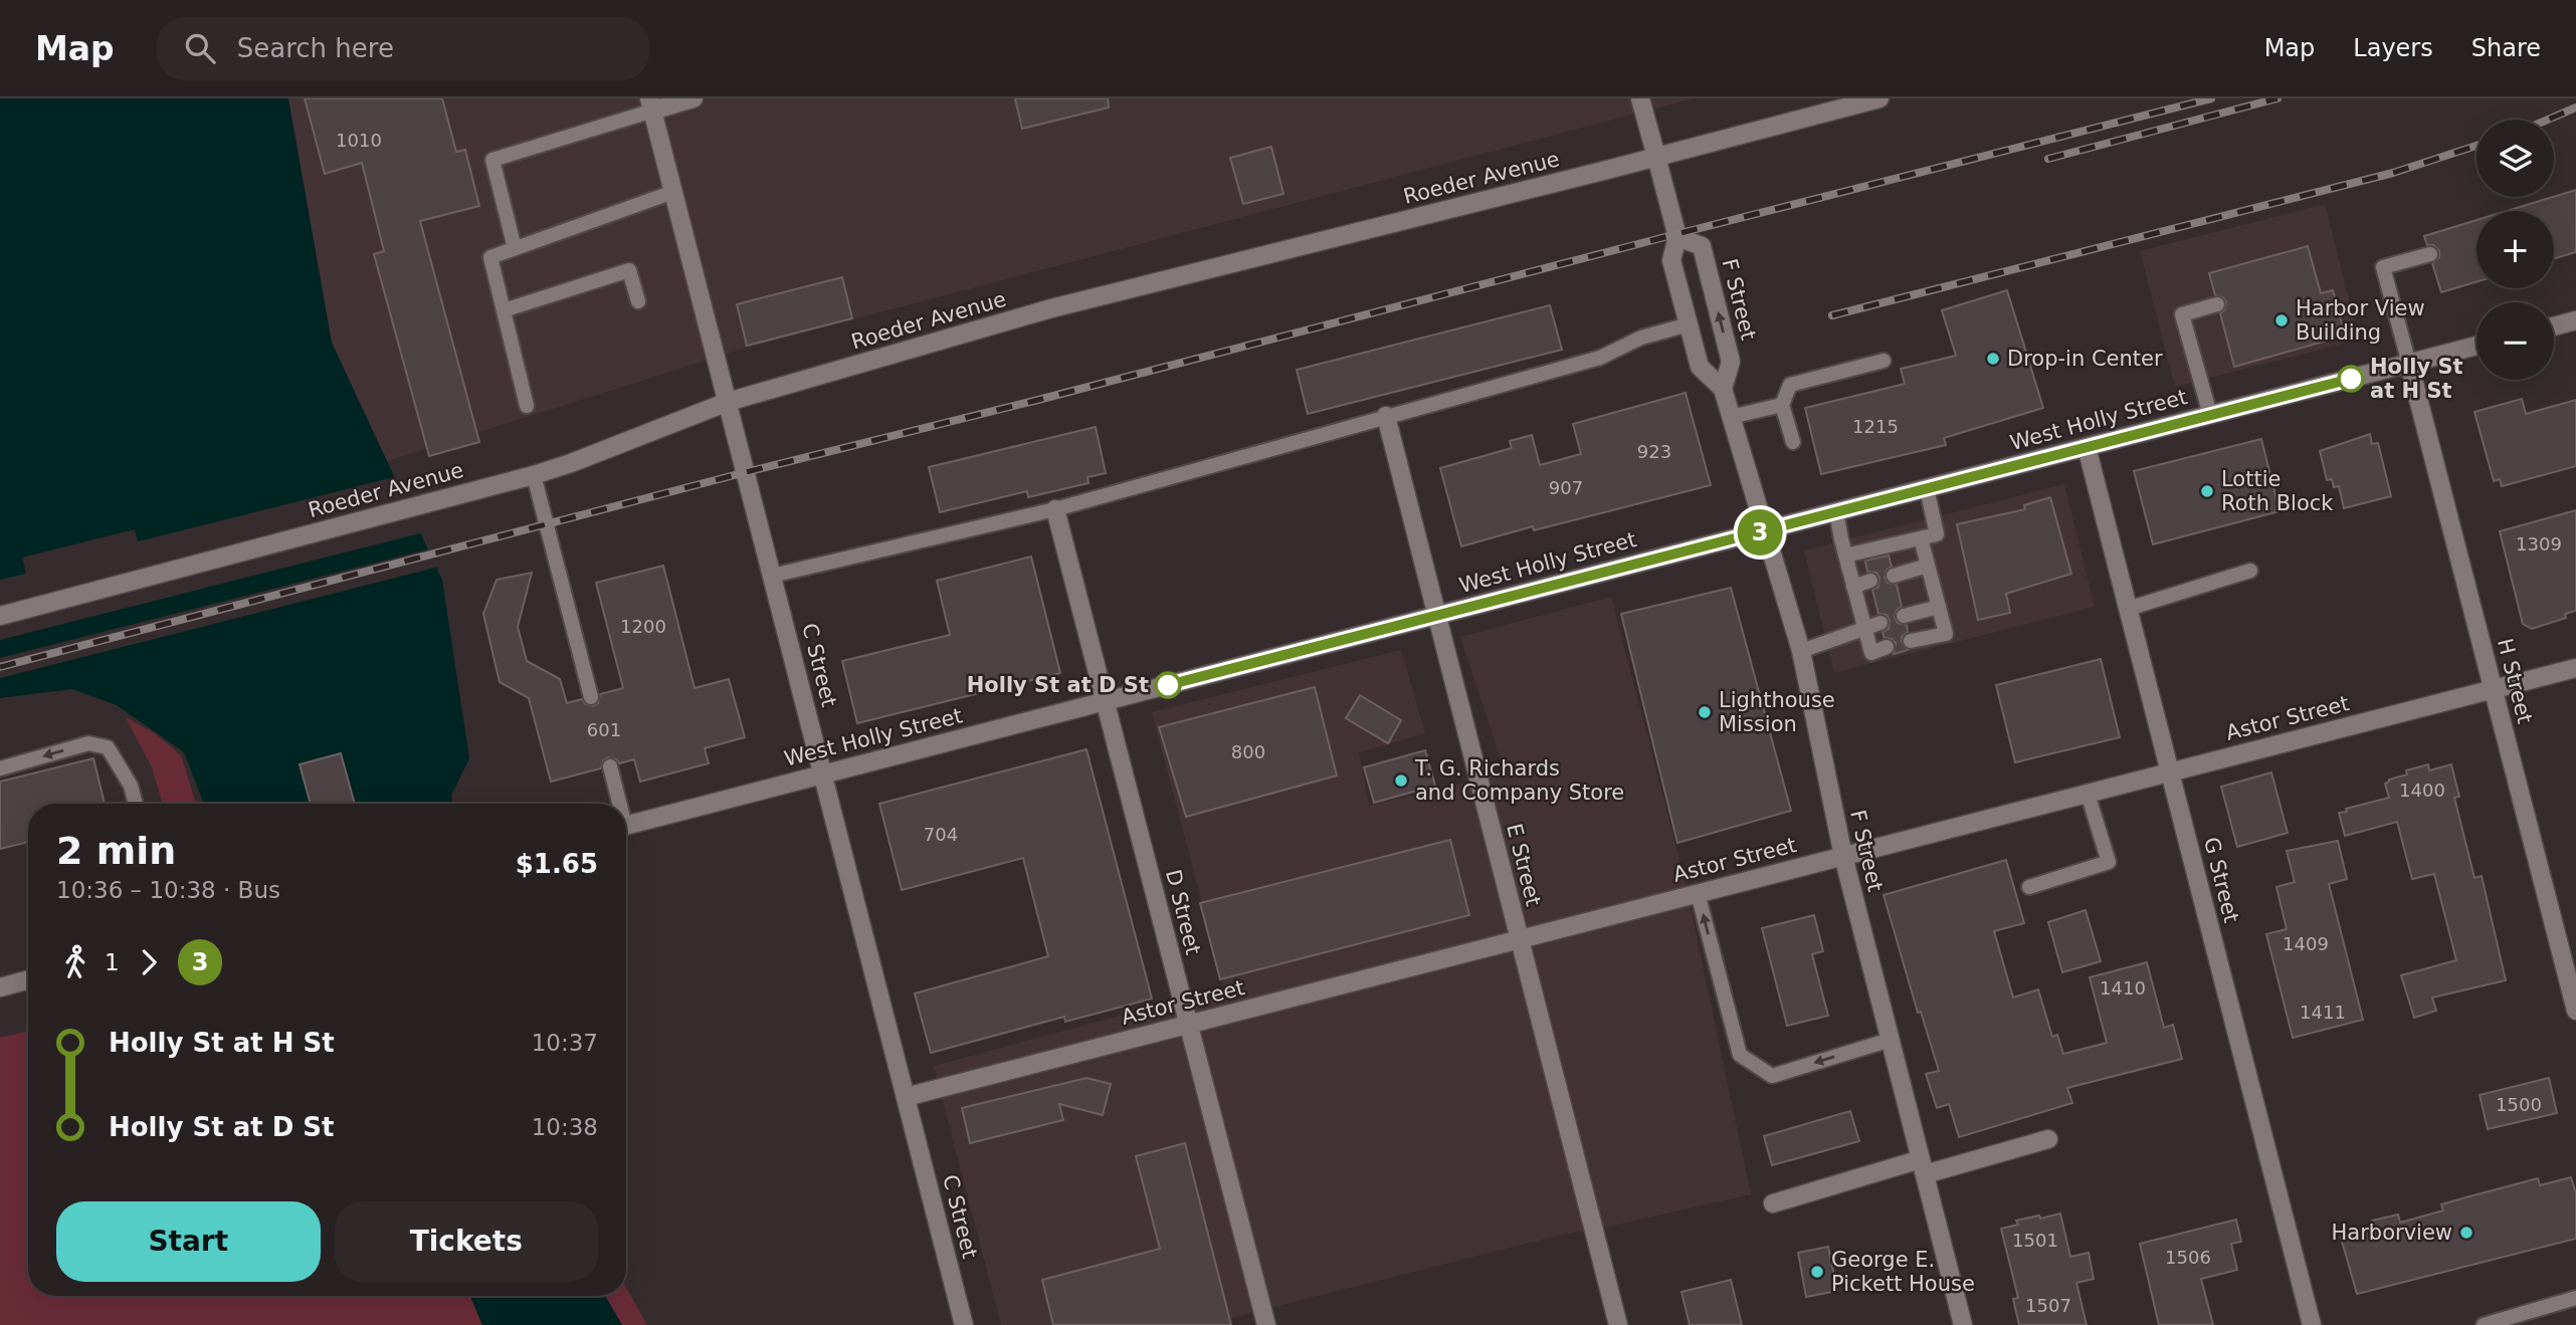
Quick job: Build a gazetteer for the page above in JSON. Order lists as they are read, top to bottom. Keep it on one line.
{"streets":{"street":["Roeder Avenue","F Street","West Holly Street","C Street","H Street","Astor Street","E Street","G Street","D Street"]},"crossings":[["Roeder Avenue","F Street"],["Roeder Avenue","C Street"],["F Street","West Holly Street"],["F Street","Astor Street"],["West Holly Street","C Street"],["West Holly Street","H Street"],["West Holly Street","E Street"],["West Holly Street","G Street"],["West Holly Street","D Street"],["C Street","Astor Street"],["H Street","Astor Street"],["Astor Street","E Street"],["Astor Street","G Street"],["Astor Street","D Street"]],"places":["Harbor View Building","Drop-in Center","Holly St at H St","Lottie Roth Block","Holly St at D St","Lighthouse Mission","T. G. Richards and Company Store","Harborview","George E. Pickett House"],"lines":["bus line 3"],"house_numbers":["1010","1215","923","907","1309","1200","601","800","1400","704","1409","1410","1411","1500","1501","1506","1507"],"page":{"header":"Map","search":"Search here","nav":["Map","Layers","Share"],"on_map":"3","map_buttons":["+","−"],"heading":["2 min","10:36 – 10:38 · Bus","$1.65"],"legs":["1","3"],"list":[{"name":"Holly St at H St","value":"10:37"},{"name":"Holly St at D St","value":"10:38"}],"buttons":["Start","Tickets"]}}
